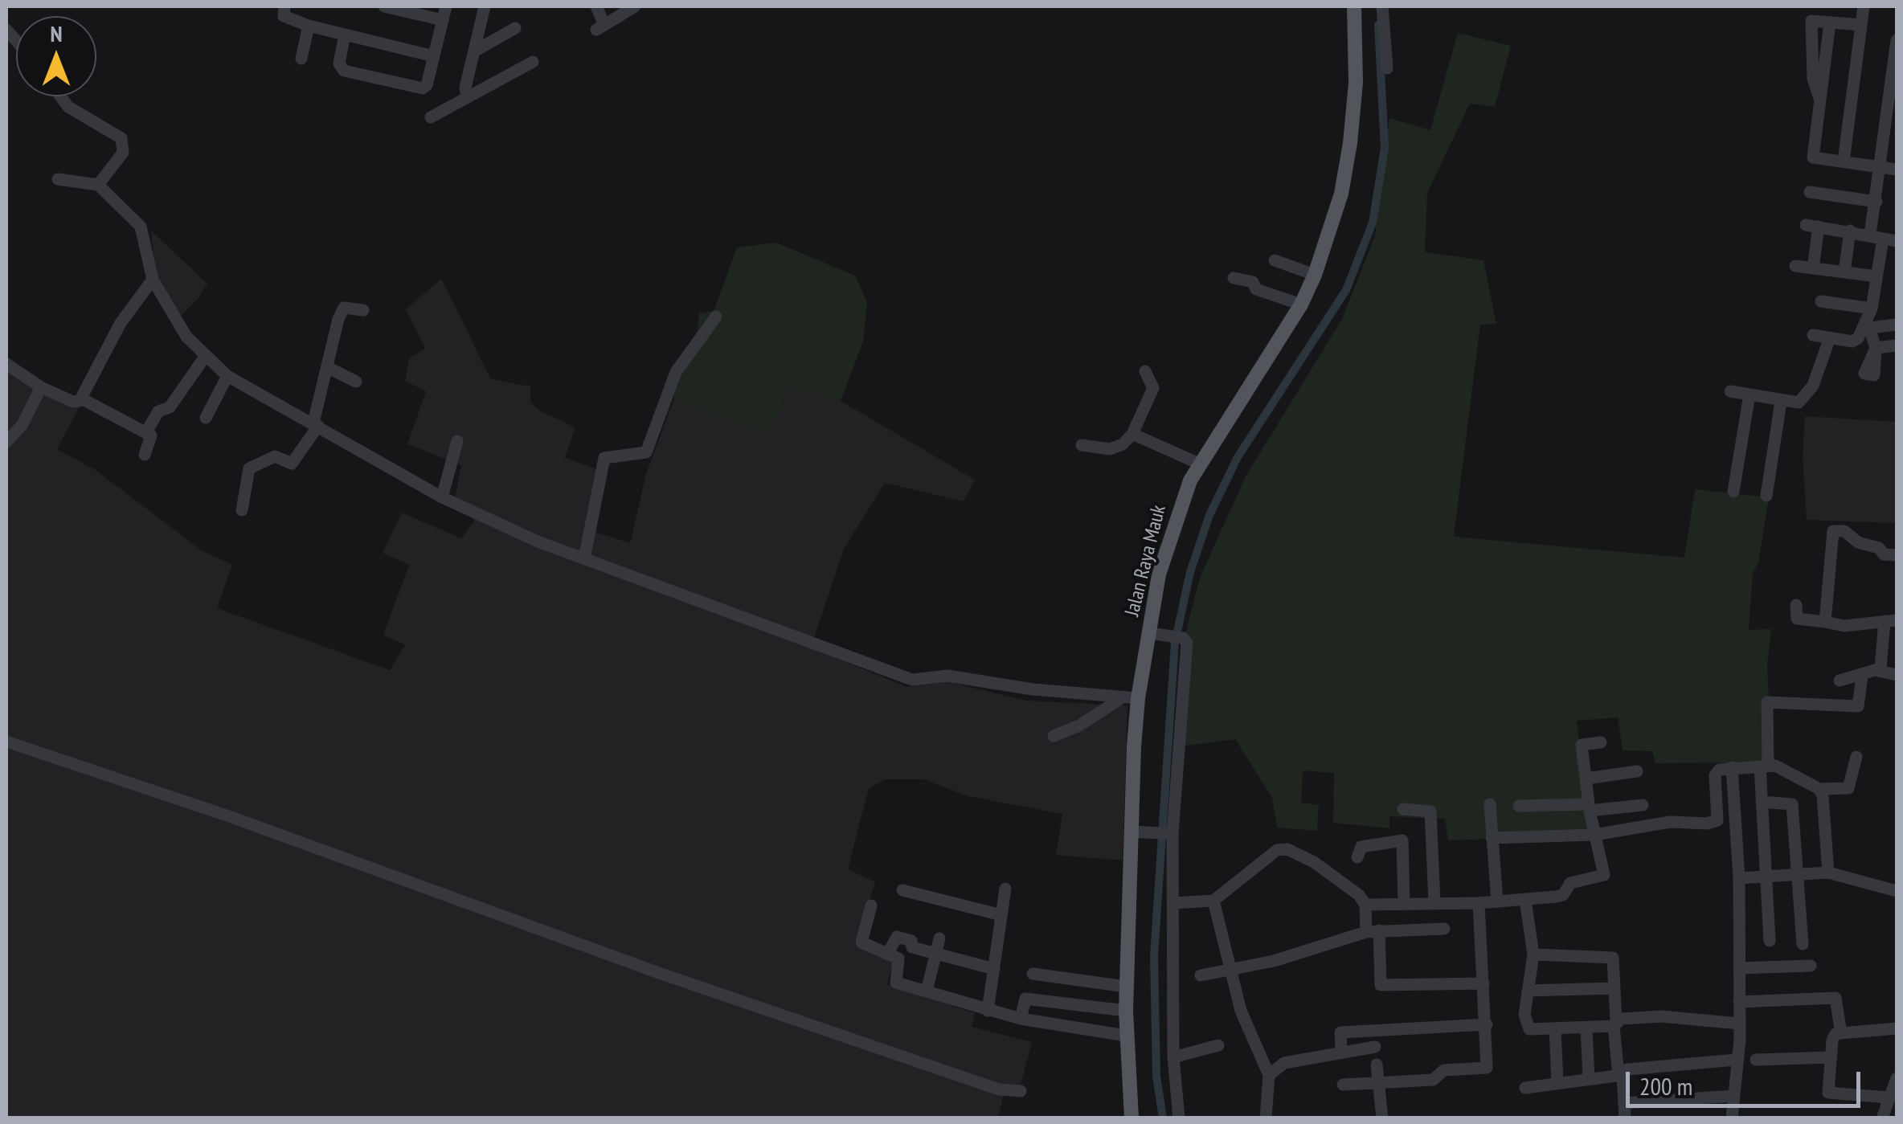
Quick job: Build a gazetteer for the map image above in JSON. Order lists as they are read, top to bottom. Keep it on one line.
{"streets":{"main road":["Jalan Raya Mauk"]},"scale_bar":"200 m","north":"top"}
